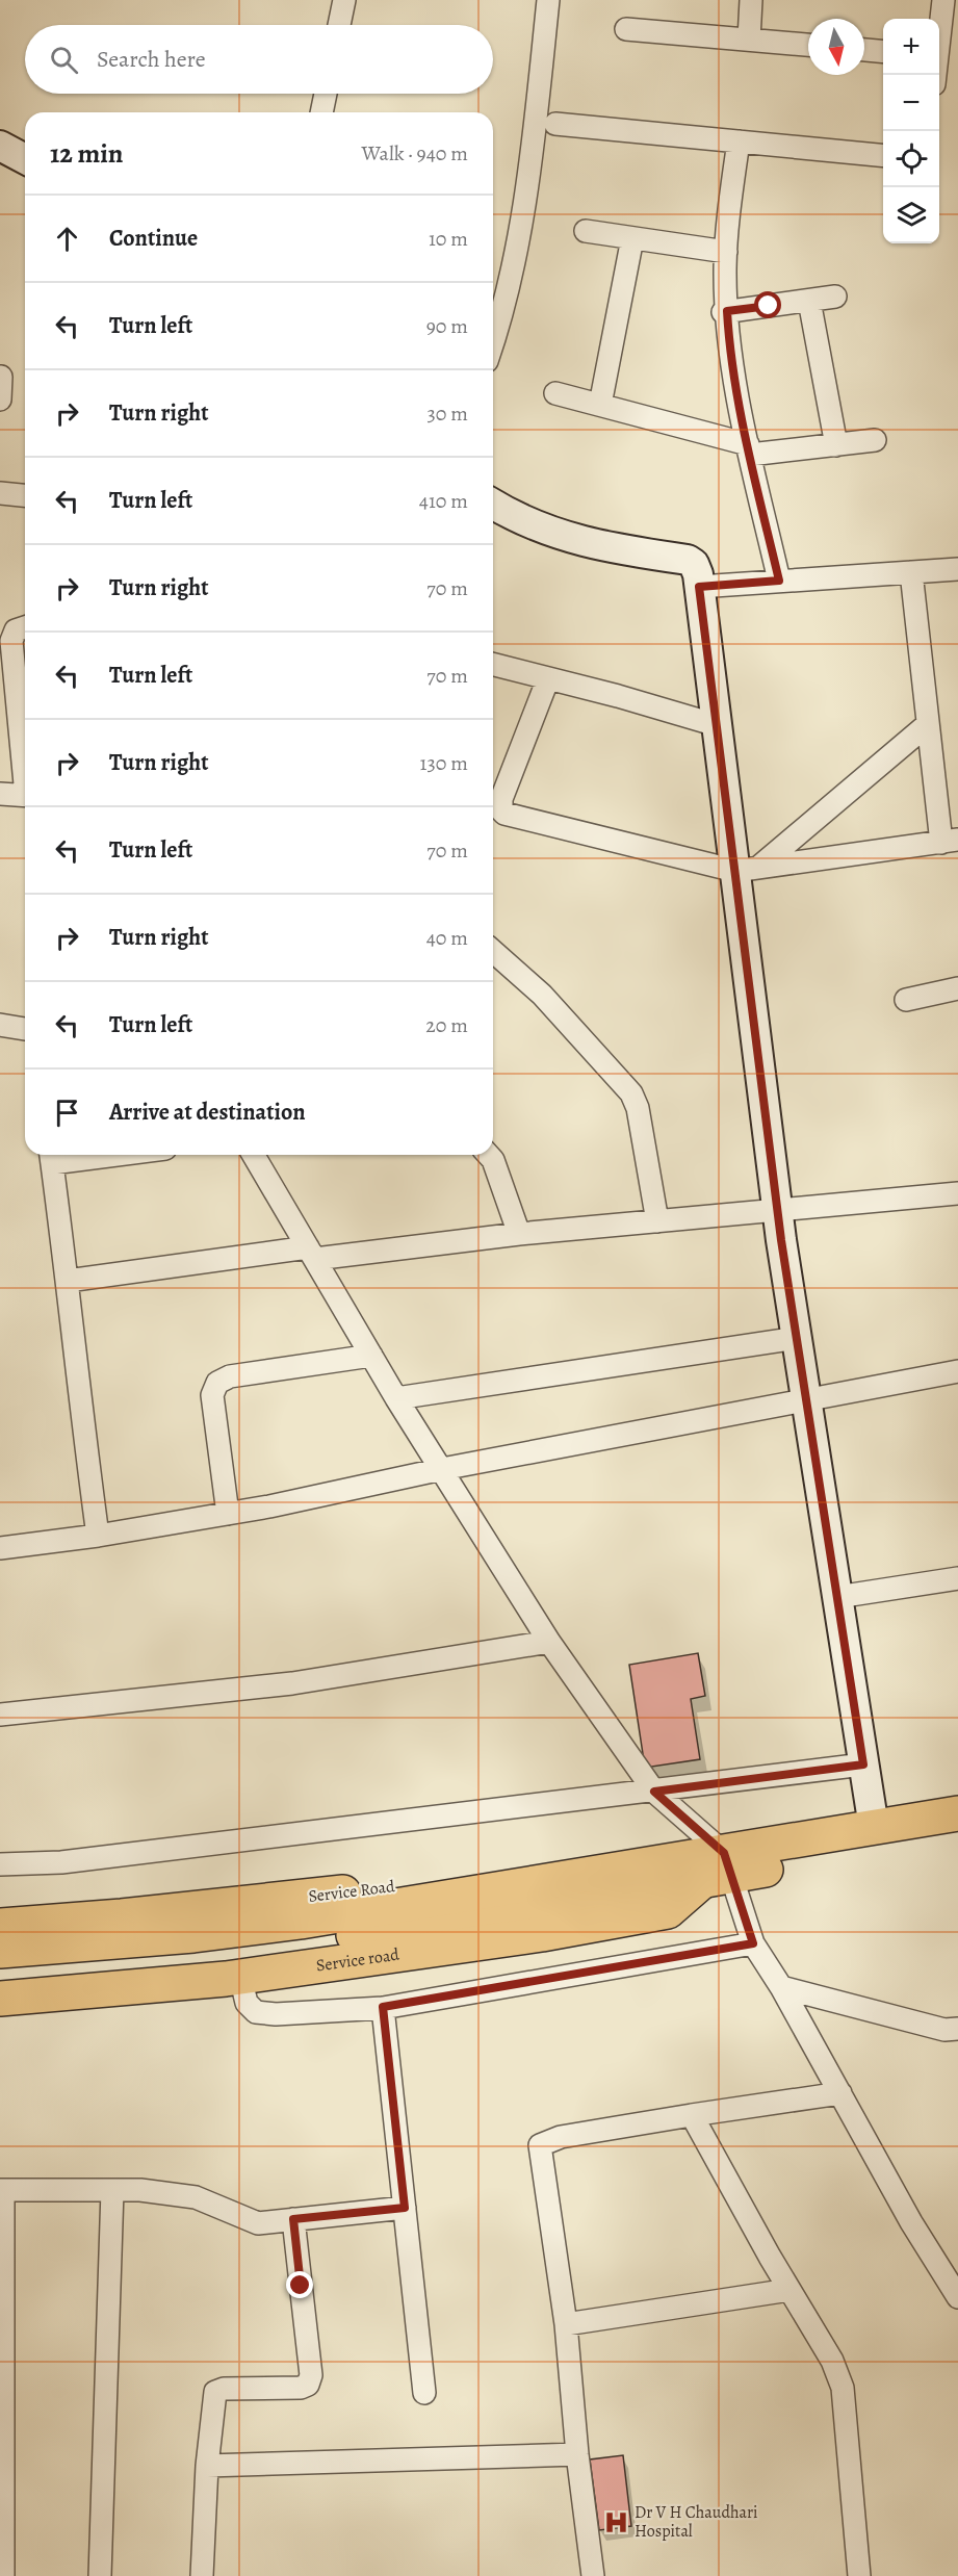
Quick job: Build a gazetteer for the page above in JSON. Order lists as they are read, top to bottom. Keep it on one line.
{"streets":{"highway":["Service Road","Service road"]},"crossings":[["Service Road","Service road"]],"places":{"hospital":["Dr V H Chaudhari Hospital"]},"north":"bottom","page":{"map_buttons":["+","−"],"search":"Search here","heading":["12 min","Walk · 940 m"],"list":[["Continue","10 m"],["Turn left","90 m"],["Turn right","30 m"],["Turn left","410 m"],["Turn right","70 m"],["Turn left","70 m"],["Turn right","130 m"],["Turn left","70 m"],["Turn right","40 m"],["Turn left","20 m"],"Arrive at destination"]}}
